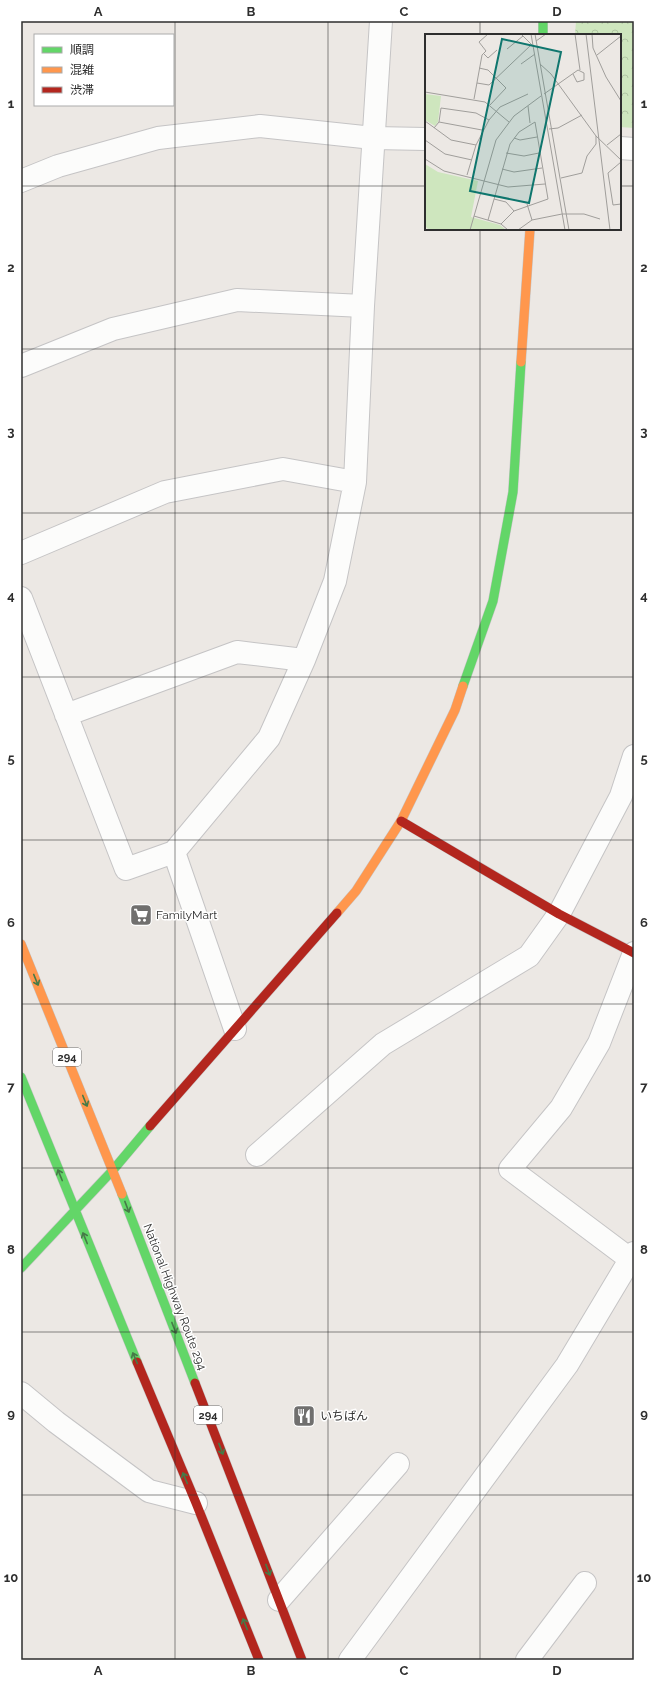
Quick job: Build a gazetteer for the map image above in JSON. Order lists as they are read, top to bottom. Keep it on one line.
{"streets":{"main road":["294","National Highway Route 294"]},"places":{"supermarket":["FamilyMart"],"restaurant":["いちばん"]},"legend":["順調","混雑","渋滞"],"grid":{"columns":["A","B","C","D"],"rows":["1","2","3","4","5","6","7","8","9","10"]}}
